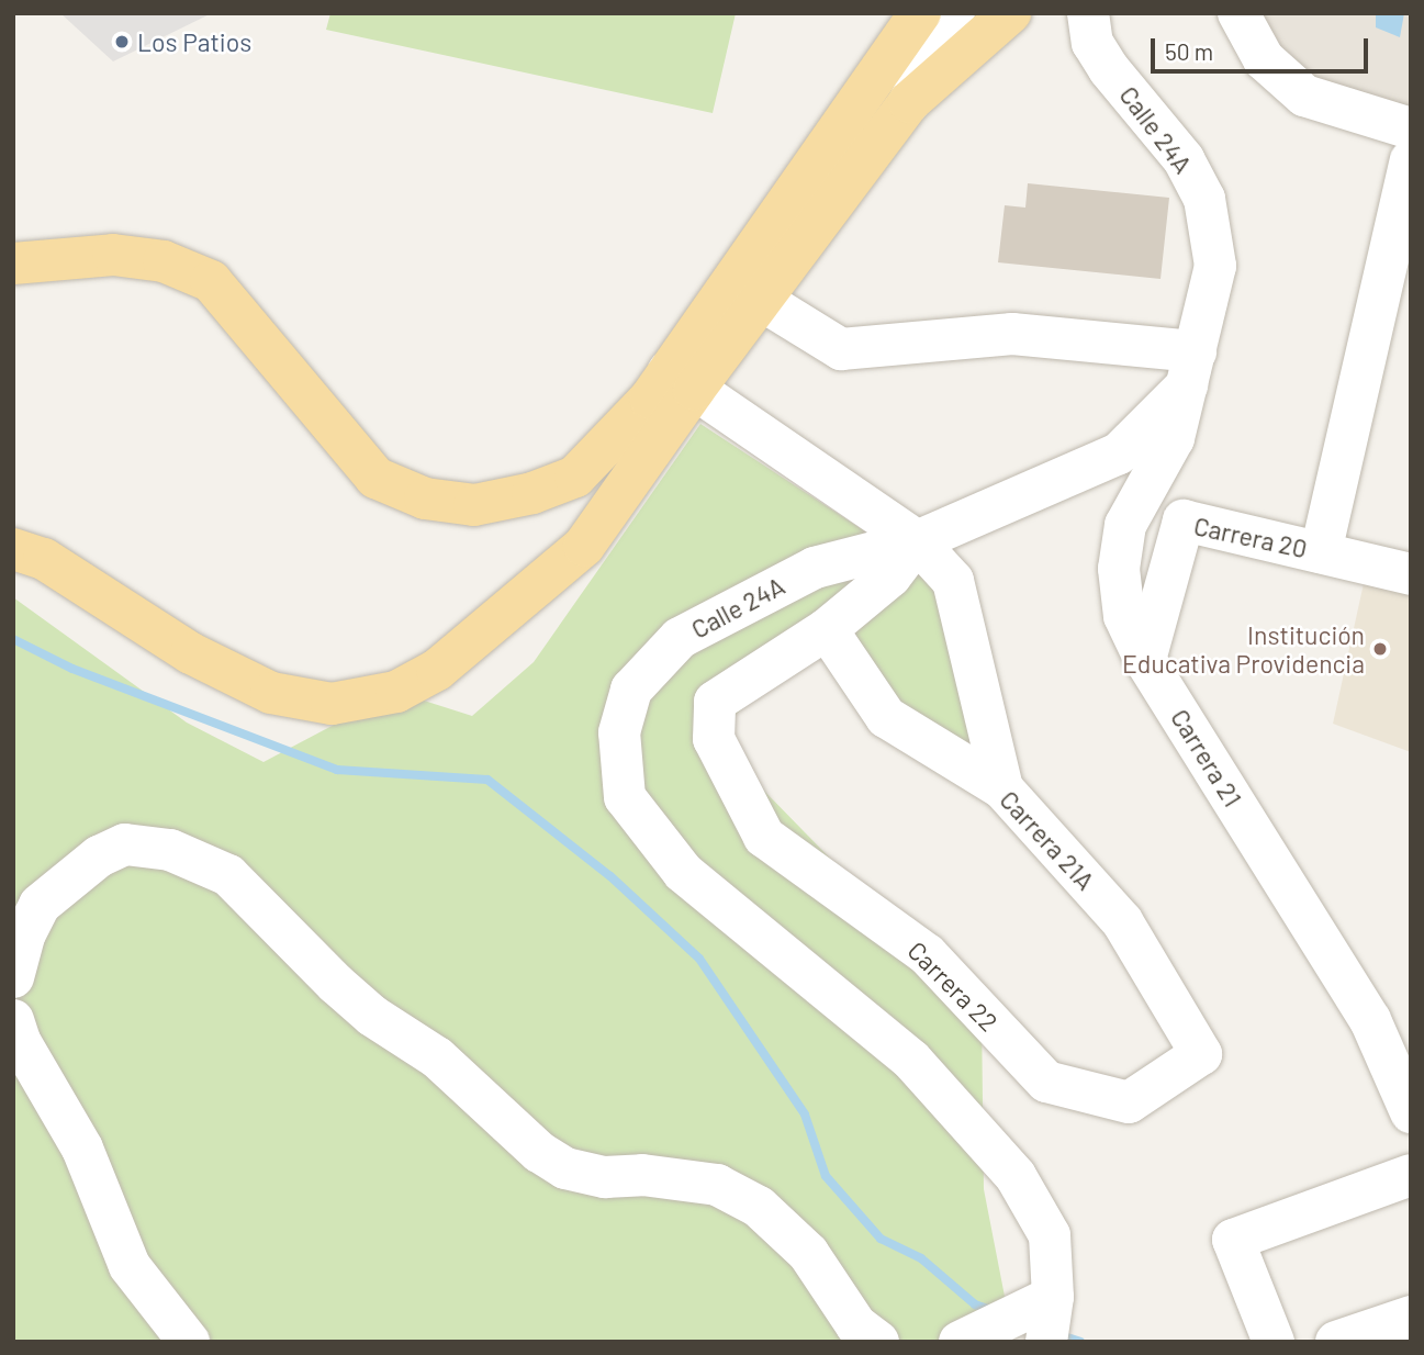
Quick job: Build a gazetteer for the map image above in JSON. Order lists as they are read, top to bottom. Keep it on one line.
{"streets":{"street":["Calle 24A","Carrera 20","Carrera 21","Carrera 21A","Carrera 22"]},"crossings":[["Calle 24A","Carrera 21"],["Carrera 20","Carrera 21"],["Carrera 21A","Carrera 22"]],"places":["Los Patios","Institución Educativa Providencia"],"scale_bar":"50 m"}
